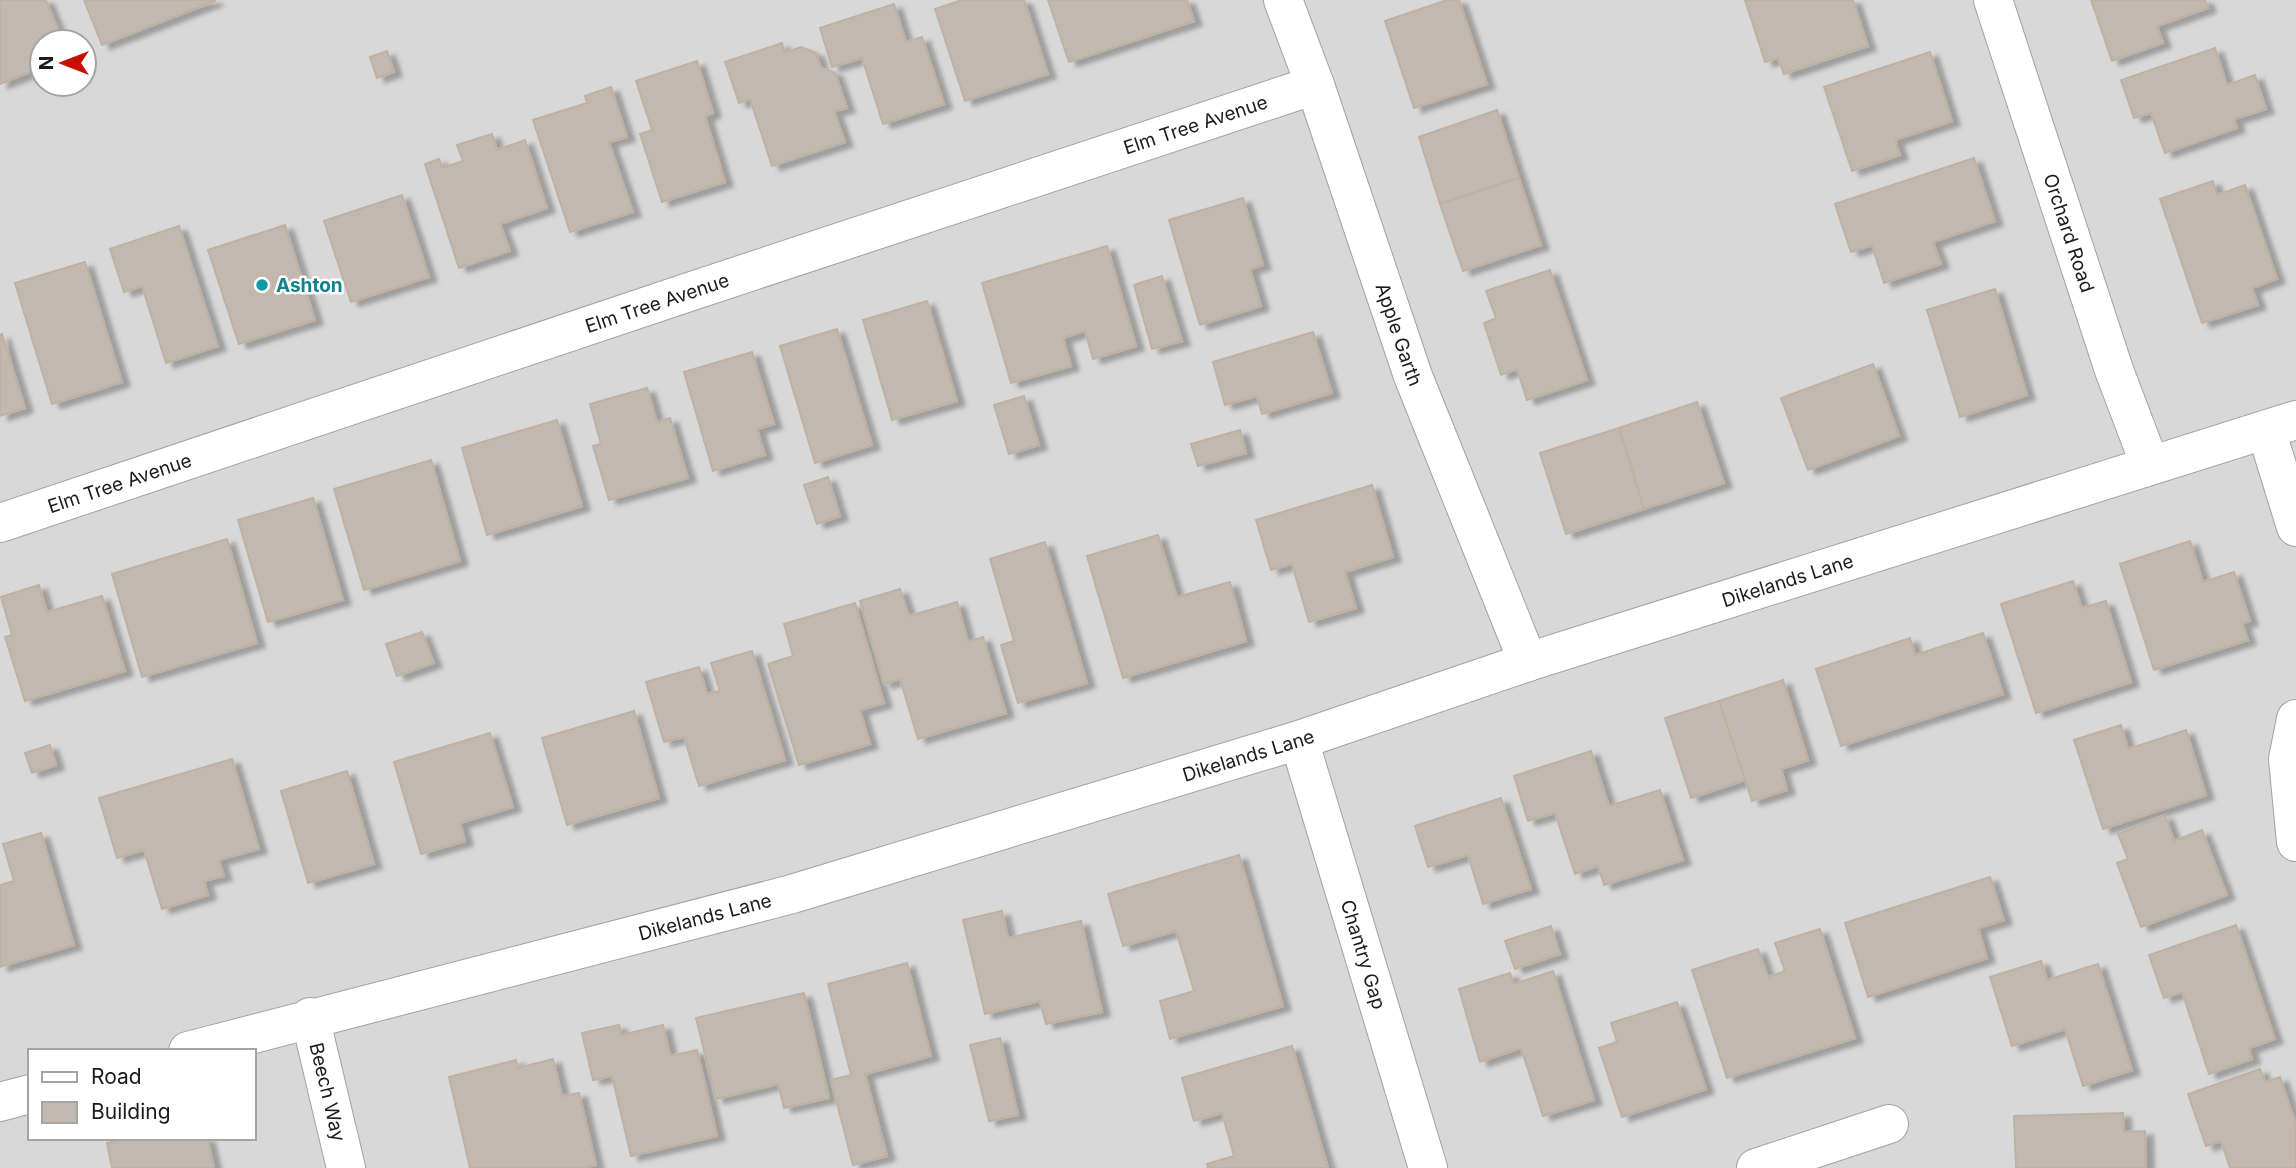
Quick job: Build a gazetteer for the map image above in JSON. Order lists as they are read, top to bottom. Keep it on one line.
{"streets":{"street":["Elm Tree Avenue","Orchard Road","Apple Garth","Dikelands Lane","Chantry Gap","Beech Way"]},"crossings":[["Elm Tree Avenue","Apple Garth"],["Orchard Road","Dikelands Lane"],["Apple Garth","Dikelands Lane"],["Dikelands Lane","Chantry Gap"],["Dikelands Lane","Beech Way"]],"places":["Ashton"],"legend":["Road","Building"],"north":"left"}
